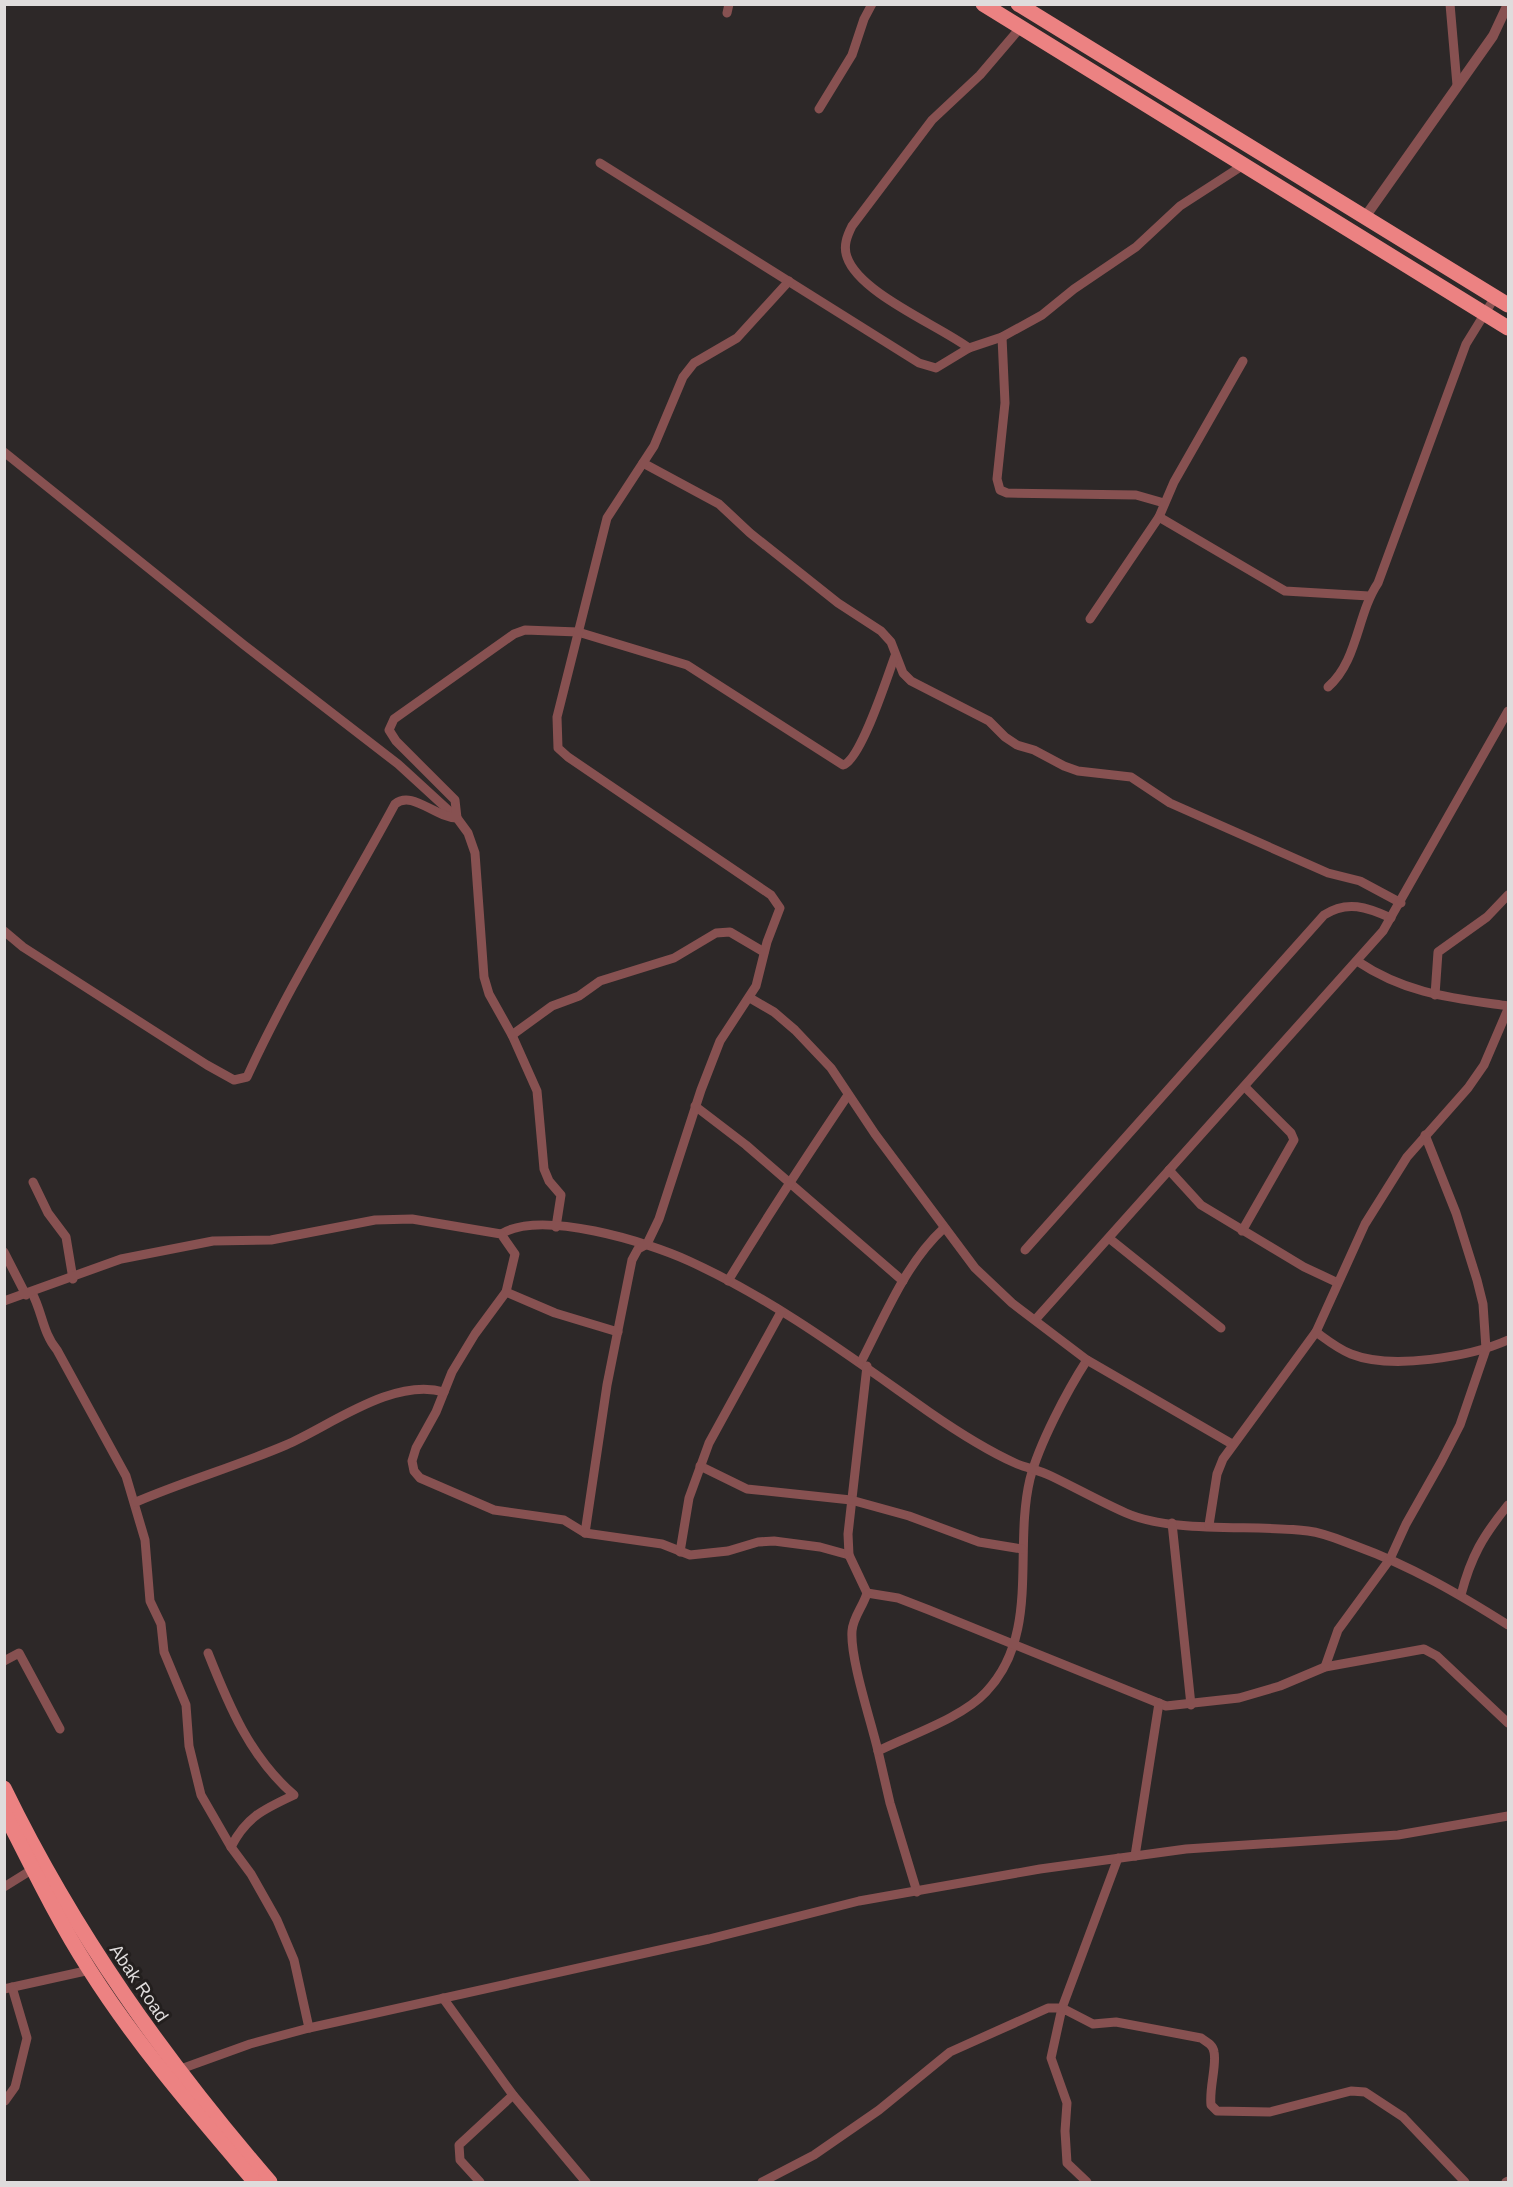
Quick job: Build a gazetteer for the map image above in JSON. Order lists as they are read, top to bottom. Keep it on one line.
{"streets":{"highway":["Abak Road"]}}
